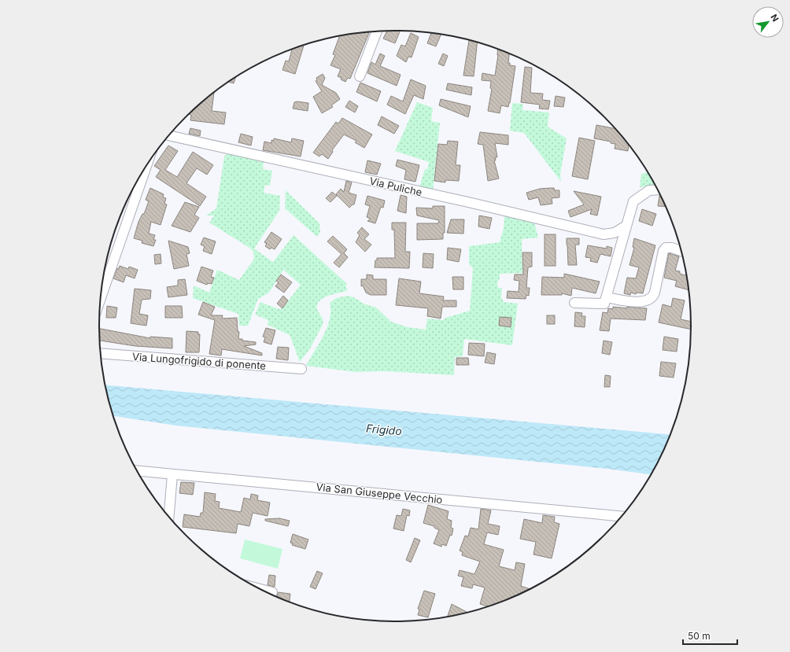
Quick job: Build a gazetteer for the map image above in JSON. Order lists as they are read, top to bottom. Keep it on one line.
{"streets":{"street":["Via Puliche","Via Lungofrigido di ponente","Via San Giuseppe Vecchio"]},"water":["Frigido"],"scale_bar":"50 m","north":"top right"}
